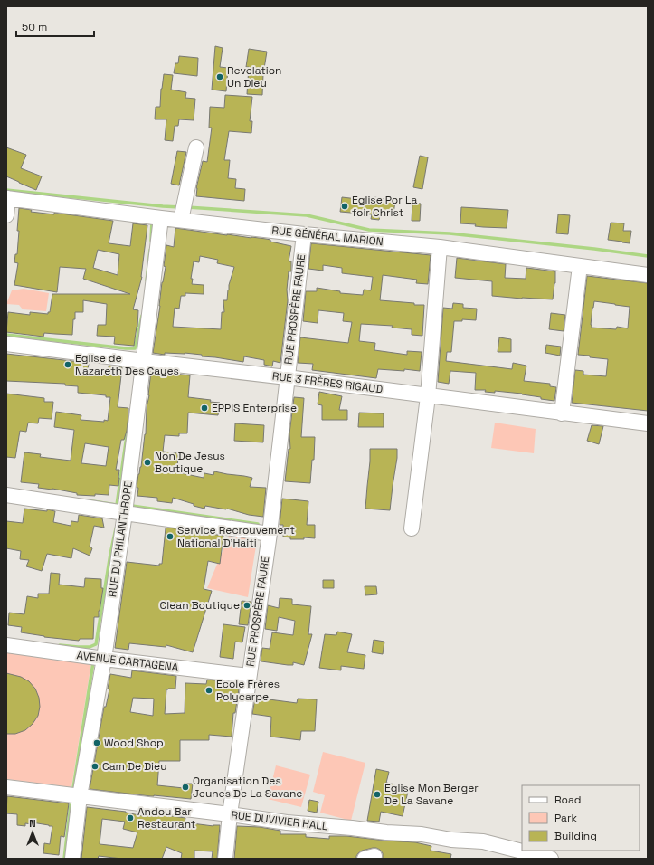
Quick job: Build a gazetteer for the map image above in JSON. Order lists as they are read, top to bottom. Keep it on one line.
{"streets":{"street":["RUE GÉNÉRAL MARION","RUE PROSPÈRE FAURE","RUE 3 FRÈRES RIGAUD","RUE DU PHILANTHROPE","AVENUE CARTAGENA","RUE DUVIVIER HALL"]},"crossings":[["RUE GÉNÉRAL MARION","RUE PROSPÈRE FAURE"],["RUE GÉNÉRAL MARION","RUE DU PHILANTHROPE"],["RUE PROSPÈRE FAURE","RUE 3 FRÈRES RIGAUD"],["RUE PROSPÈRE FAURE","AVENUE CARTAGENA"],["RUE PROSPÈRE FAURE","RUE DUVIVIER HALL"],["RUE 3 FRÈRES RIGAUD","RUE DU PHILANTHROPE"],["RUE DU PHILANTHROPE","AVENUE CARTAGENA"],["RUE DU PHILANTHROPE","RUE DUVIVIER HALL"]],"places":["Revelation Un Dieu","Eglise Por La foir Christ","Eglise de Nazareth Des Cayes","EPPIS Enterprise","Non De Jesus Boutique","Service Recrouvement National D'Haiti","Clean Boutique","Ecole Frères Polycarpe","Wood Shop","Cam De Dieu","Organisation Des Jeunes De La Savane","Eglise Mon Berger De La Savane","Andou Bar Restaurant"],"legend":["Road","Park","Building"],"scale_bar":"50 m","north":"top"}
